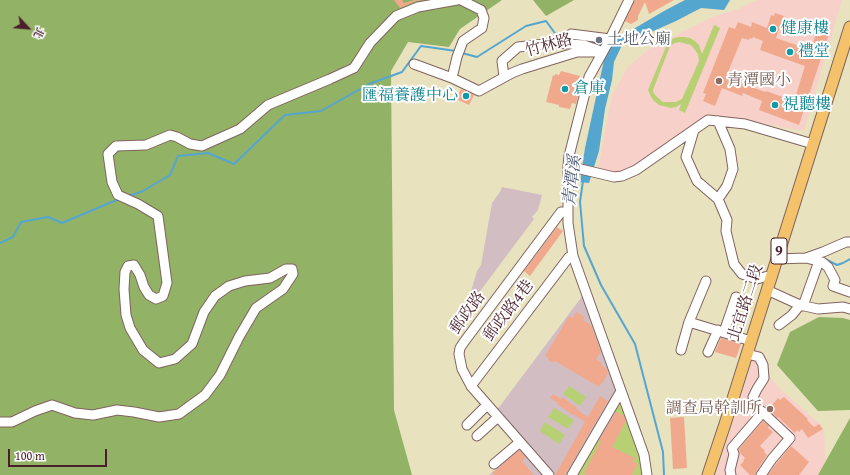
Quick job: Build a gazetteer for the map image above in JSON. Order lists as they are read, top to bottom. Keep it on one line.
{"streets":{"main road":["9","北宜路二段"],"street":["竹林路","郵政路4巷","郵政路"]},"crossings":[["郵政路4巷","郵政路"]],"water":["青潭溪"],"places":["健康樓","土地公廟","禮堂","青潭國小","倉庫","匯福養護中心","視聽樓","調查局幹訓所"],"scale_bar":"100 m","north":"bottom right"}
